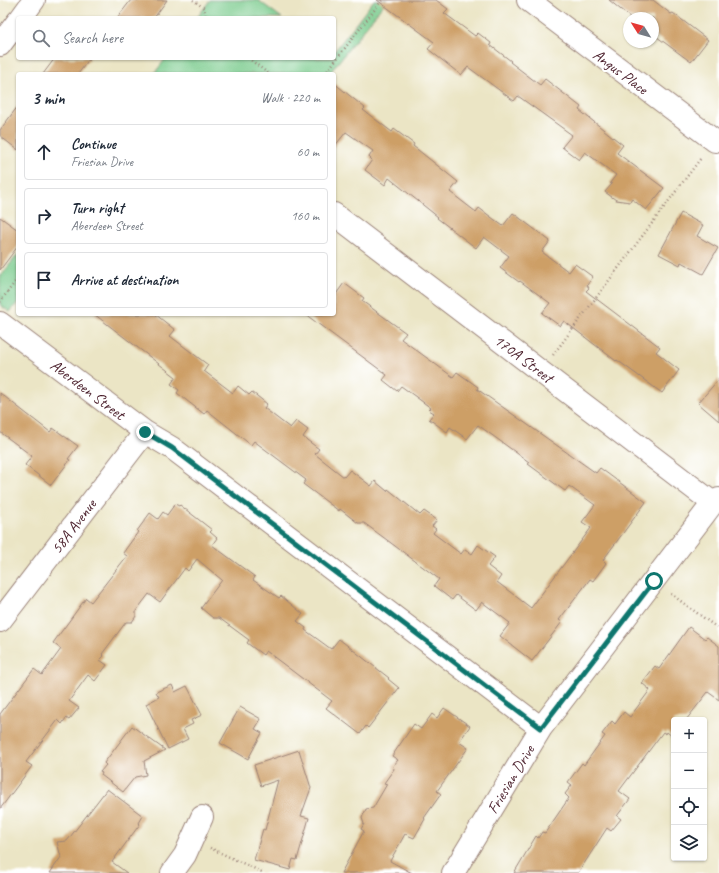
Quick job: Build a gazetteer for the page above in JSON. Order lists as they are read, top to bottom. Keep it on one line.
{"streets":{"street":["Angus Place","170A Street","Aberdeen Street","58A Avenue","Friesian Drive"]},"crossings":[["170A Street","Friesian Drive"],["Aberdeen Street","58A Avenue"],["Aberdeen Street","Friesian Drive"]],"north":"top left","page":{"search":"Search here","heading":["3 min","Walk · 220 m"],"list":[["Continue","Friesian Drive","60 m"],["Turn right","Aberdeen Street","160 m"],"Arrive at destination"],"map_buttons":["+","−"]}}
